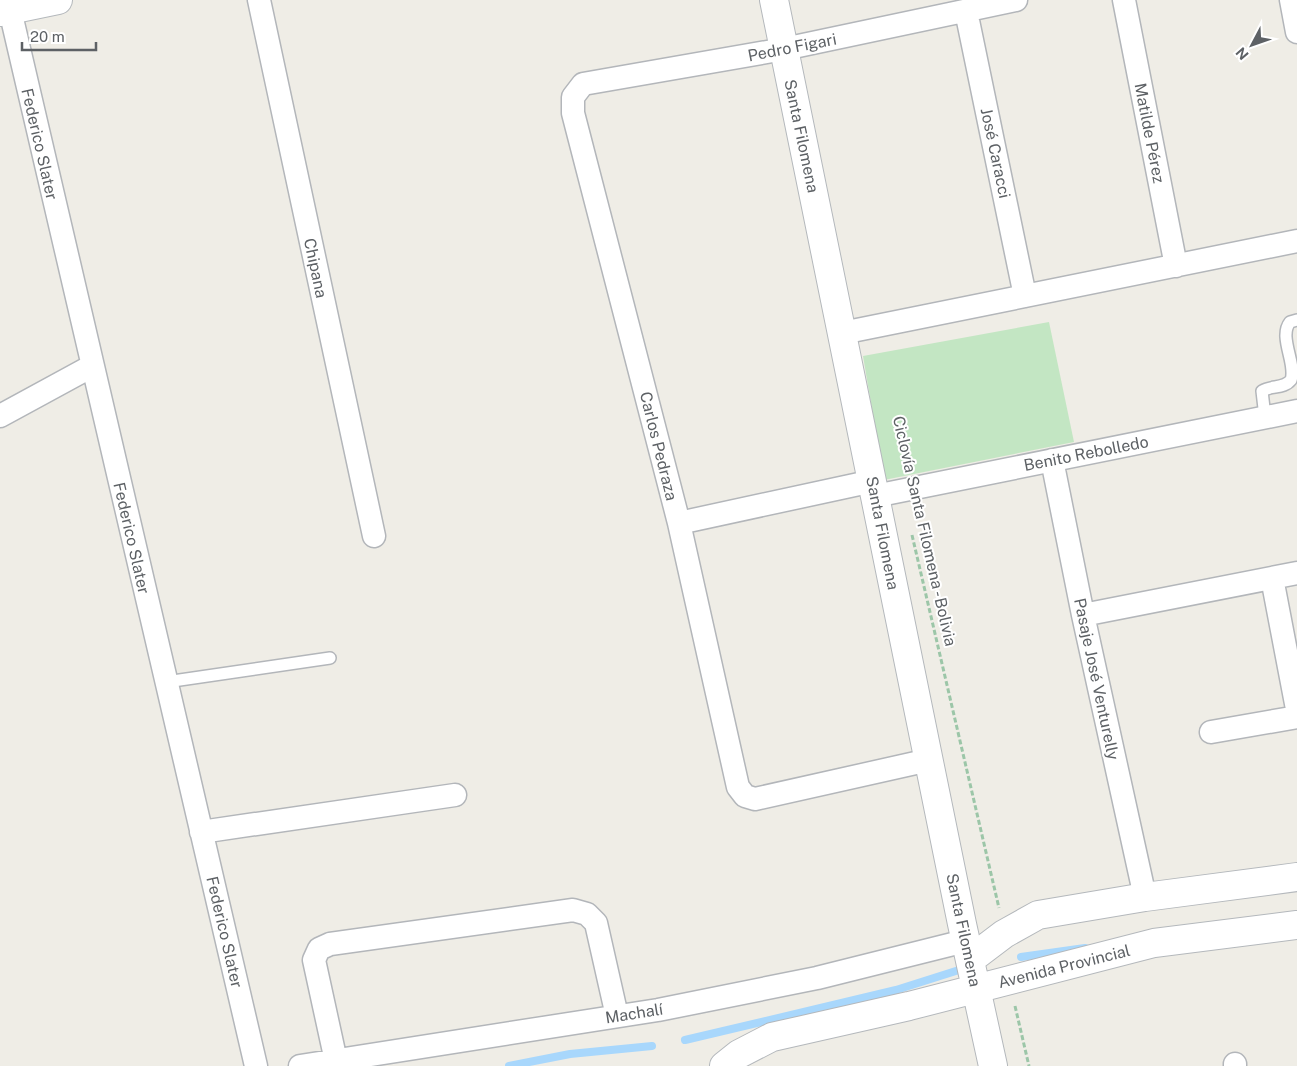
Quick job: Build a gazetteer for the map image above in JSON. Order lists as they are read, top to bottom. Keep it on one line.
{"streets":{"street":["Pedro Figari","Matilde Pérez","Santa Filomena","Federico Slater","José Caracci","Chipana","Carlos Pedraza","Benito Rebolledo","Pasaje José Venturelly","Avenida Provincial","Machalí"],"path":["Ciclovía Santa Filomena - Bolivia"]},"crossings":[["Pedro Figari","Santa Filomena"],["Pedro Figari","José Caracci"],["Pedro Figari","Carlos Pedraza"],["Santa Filomena","Carlos Pedraza"],["Santa Filomena","Benito Rebolledo"],["Santa Filomena","Avenida Provincial"],["Santa Filomena","Machalí"],["Carlos Pedraza","Benito Rebolledo"],["Benito Rebolledo","Pasaje José Venturelly"]],"scale_bar":"20 m","north":"bottom left"}
